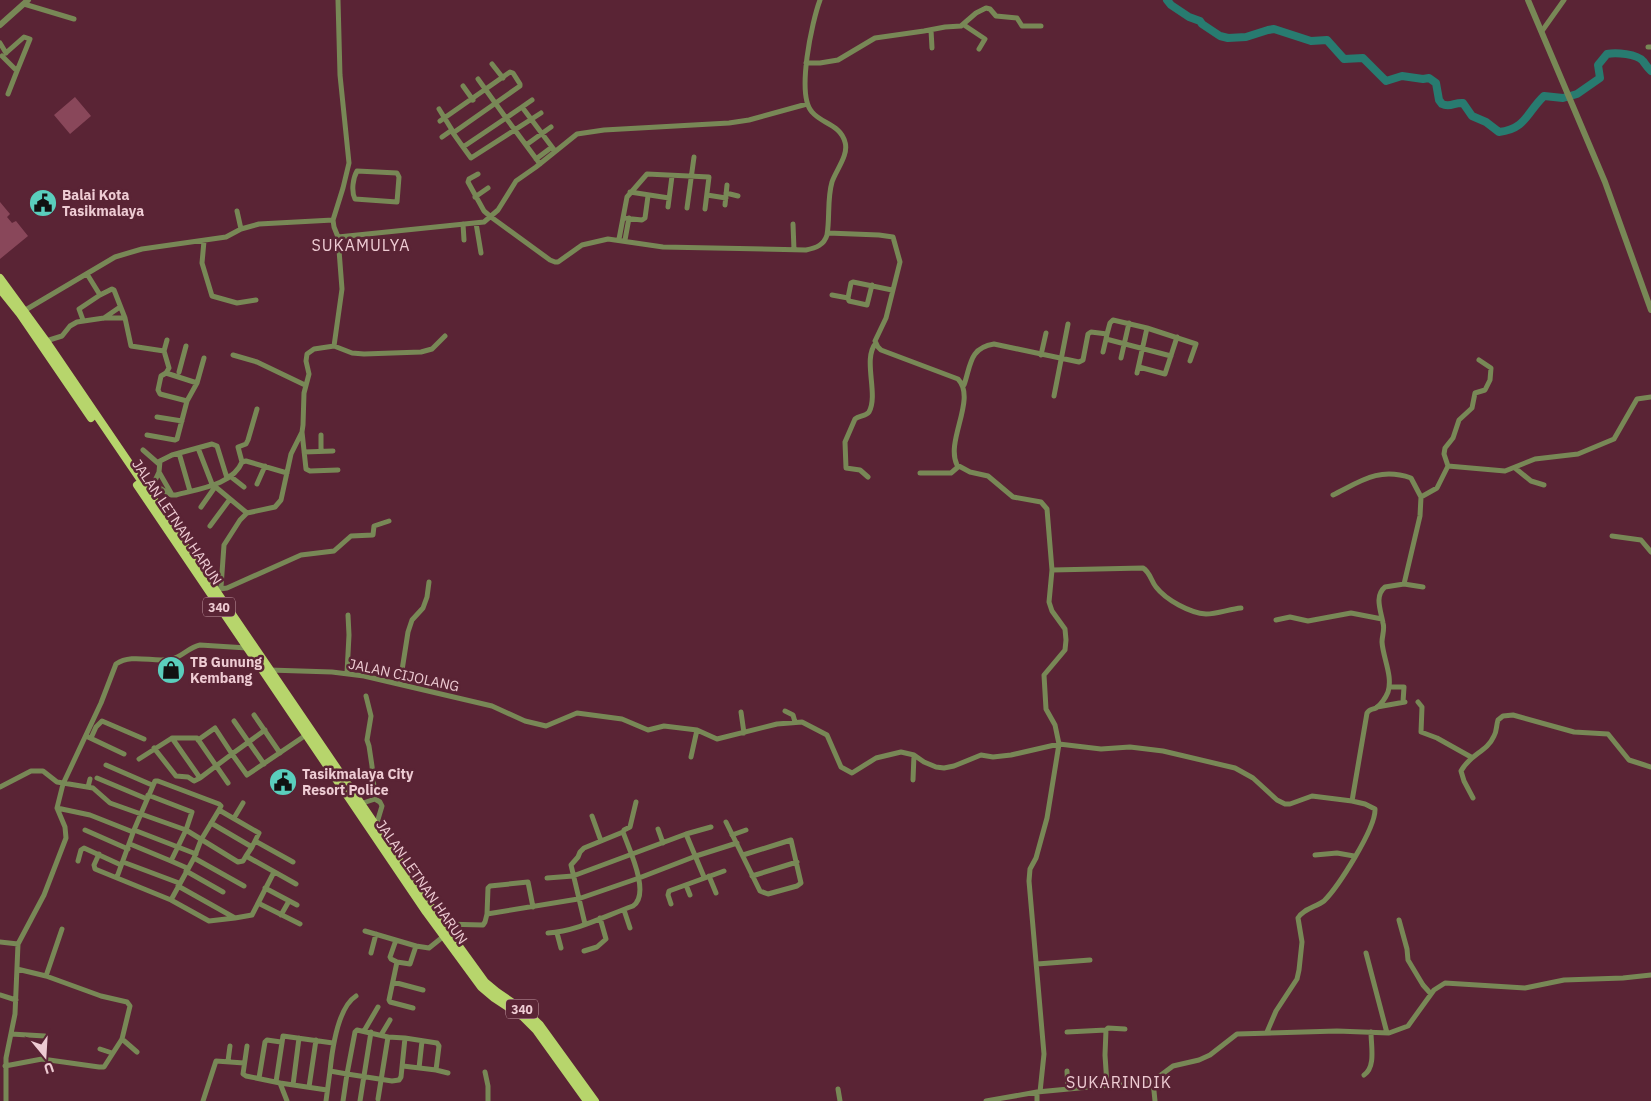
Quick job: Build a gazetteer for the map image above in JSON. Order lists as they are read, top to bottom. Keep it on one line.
{"streets":{"main road":["JALAN LETNAN HARUN","340"],"street":["JALAN CIJOLANG"]},"crossings":[["JALAN LETNAN HARUN","JALAN CIJOLANG"]],"districts":["SUKAMULYA","SUKARINDIK"],"places":{"public building":["Balai Kota Tasikmalaya","Tasikmalaya City Resort Police"],"shop":["TB Gunung Kembang"]},"north":"bottom"}
